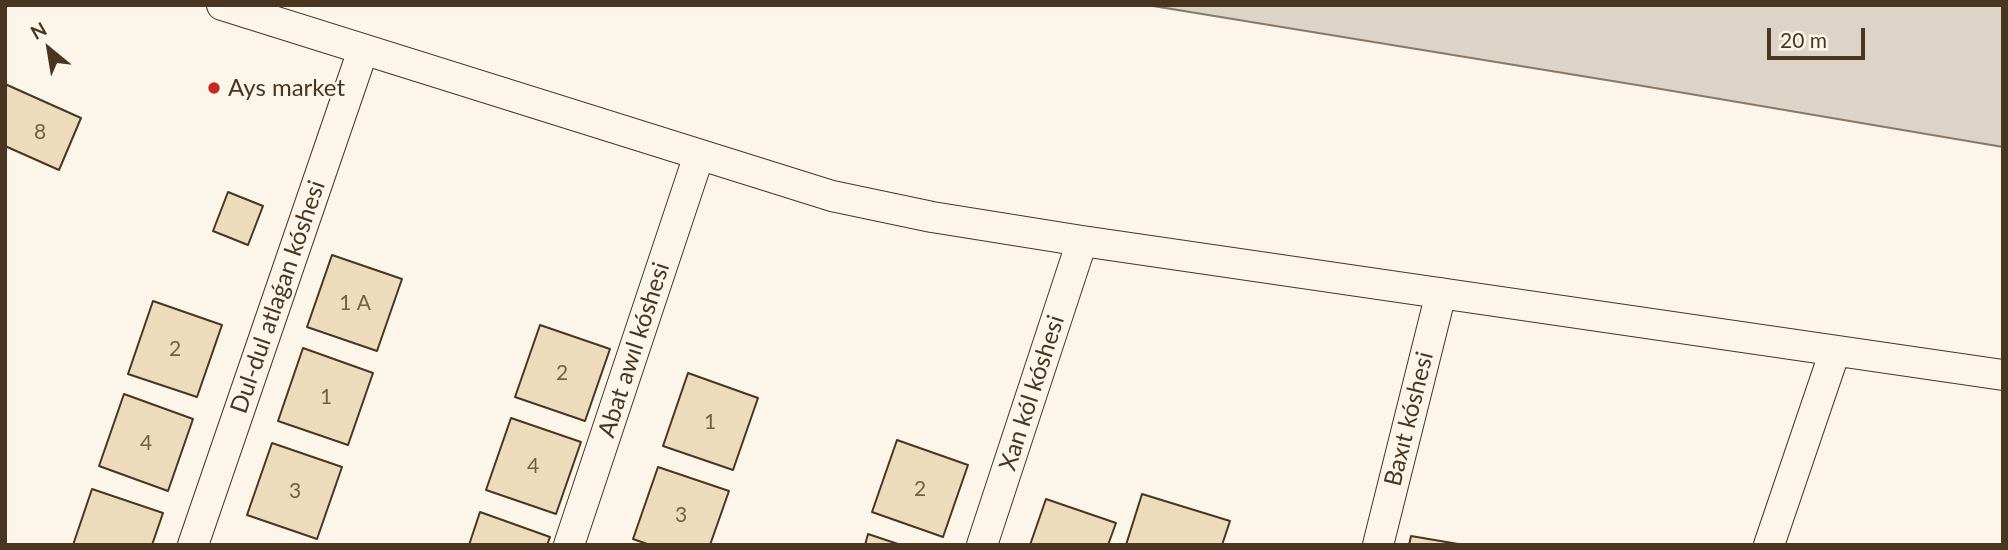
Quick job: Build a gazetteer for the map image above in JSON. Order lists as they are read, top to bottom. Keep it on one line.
{"streets":{"street":["Dul-dul atlaǵan kóshesi","Abat awıl kóshesi","Xan kól kóshesi","Baxıt kóshesi"]},"places":["Ays market"],"house_numbers":["8","1 А","2","2","1","1","4","4","2","3","3"],"scale_bar":"20 m","north":"top left"}
